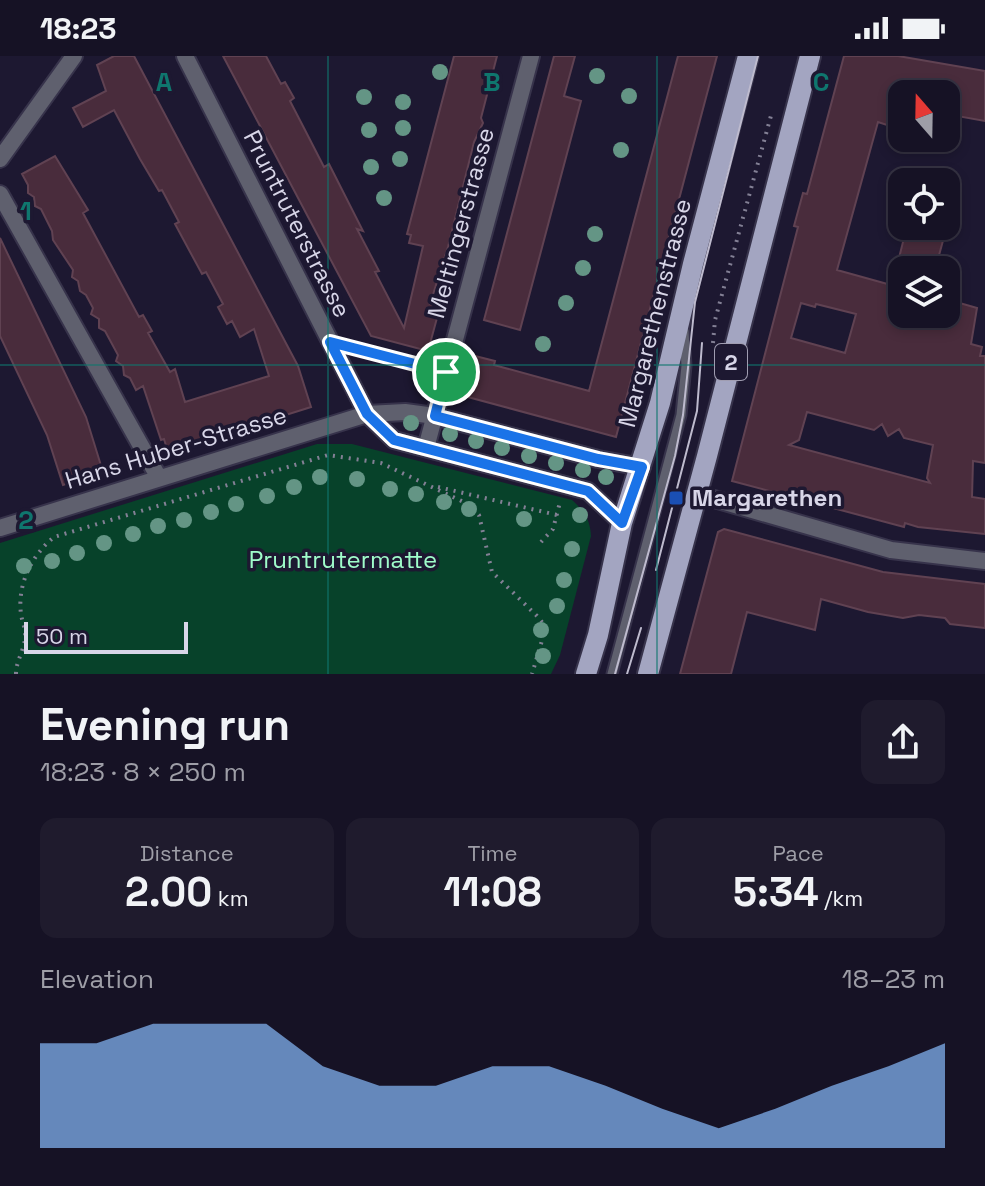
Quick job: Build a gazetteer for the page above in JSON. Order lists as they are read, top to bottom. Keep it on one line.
{"streets":{"main road":["Margarethenstrasse","2"],"street":["Meltingerstrasse","Pruntruterstrasse","Hans Huber-Strasse"]},"crossings":[["Meltingerstrasse","Pruntruterstrasse"],["Pruntruterstrasse","Margarethenstrasse"],["Pruntruterstrasse","Hans Huber-Strasse"]],"parks":["Pruntrutermatte"],"places":{"transit":["Margarethen"]},"scale_bar":"50 m","north":"top","page":{"status":"18:23","scale":"50 m","heading":["Evening run","18:23 · 8 × 250 m"],"stats":[["Distance","2.00 km"],["Time","11:08"],["Pace","5:34 /km"]],"chart":["Elevation","18–23 m"]},"grid":{"columns":["A","B","C"],"rows":["1","2"]}}
